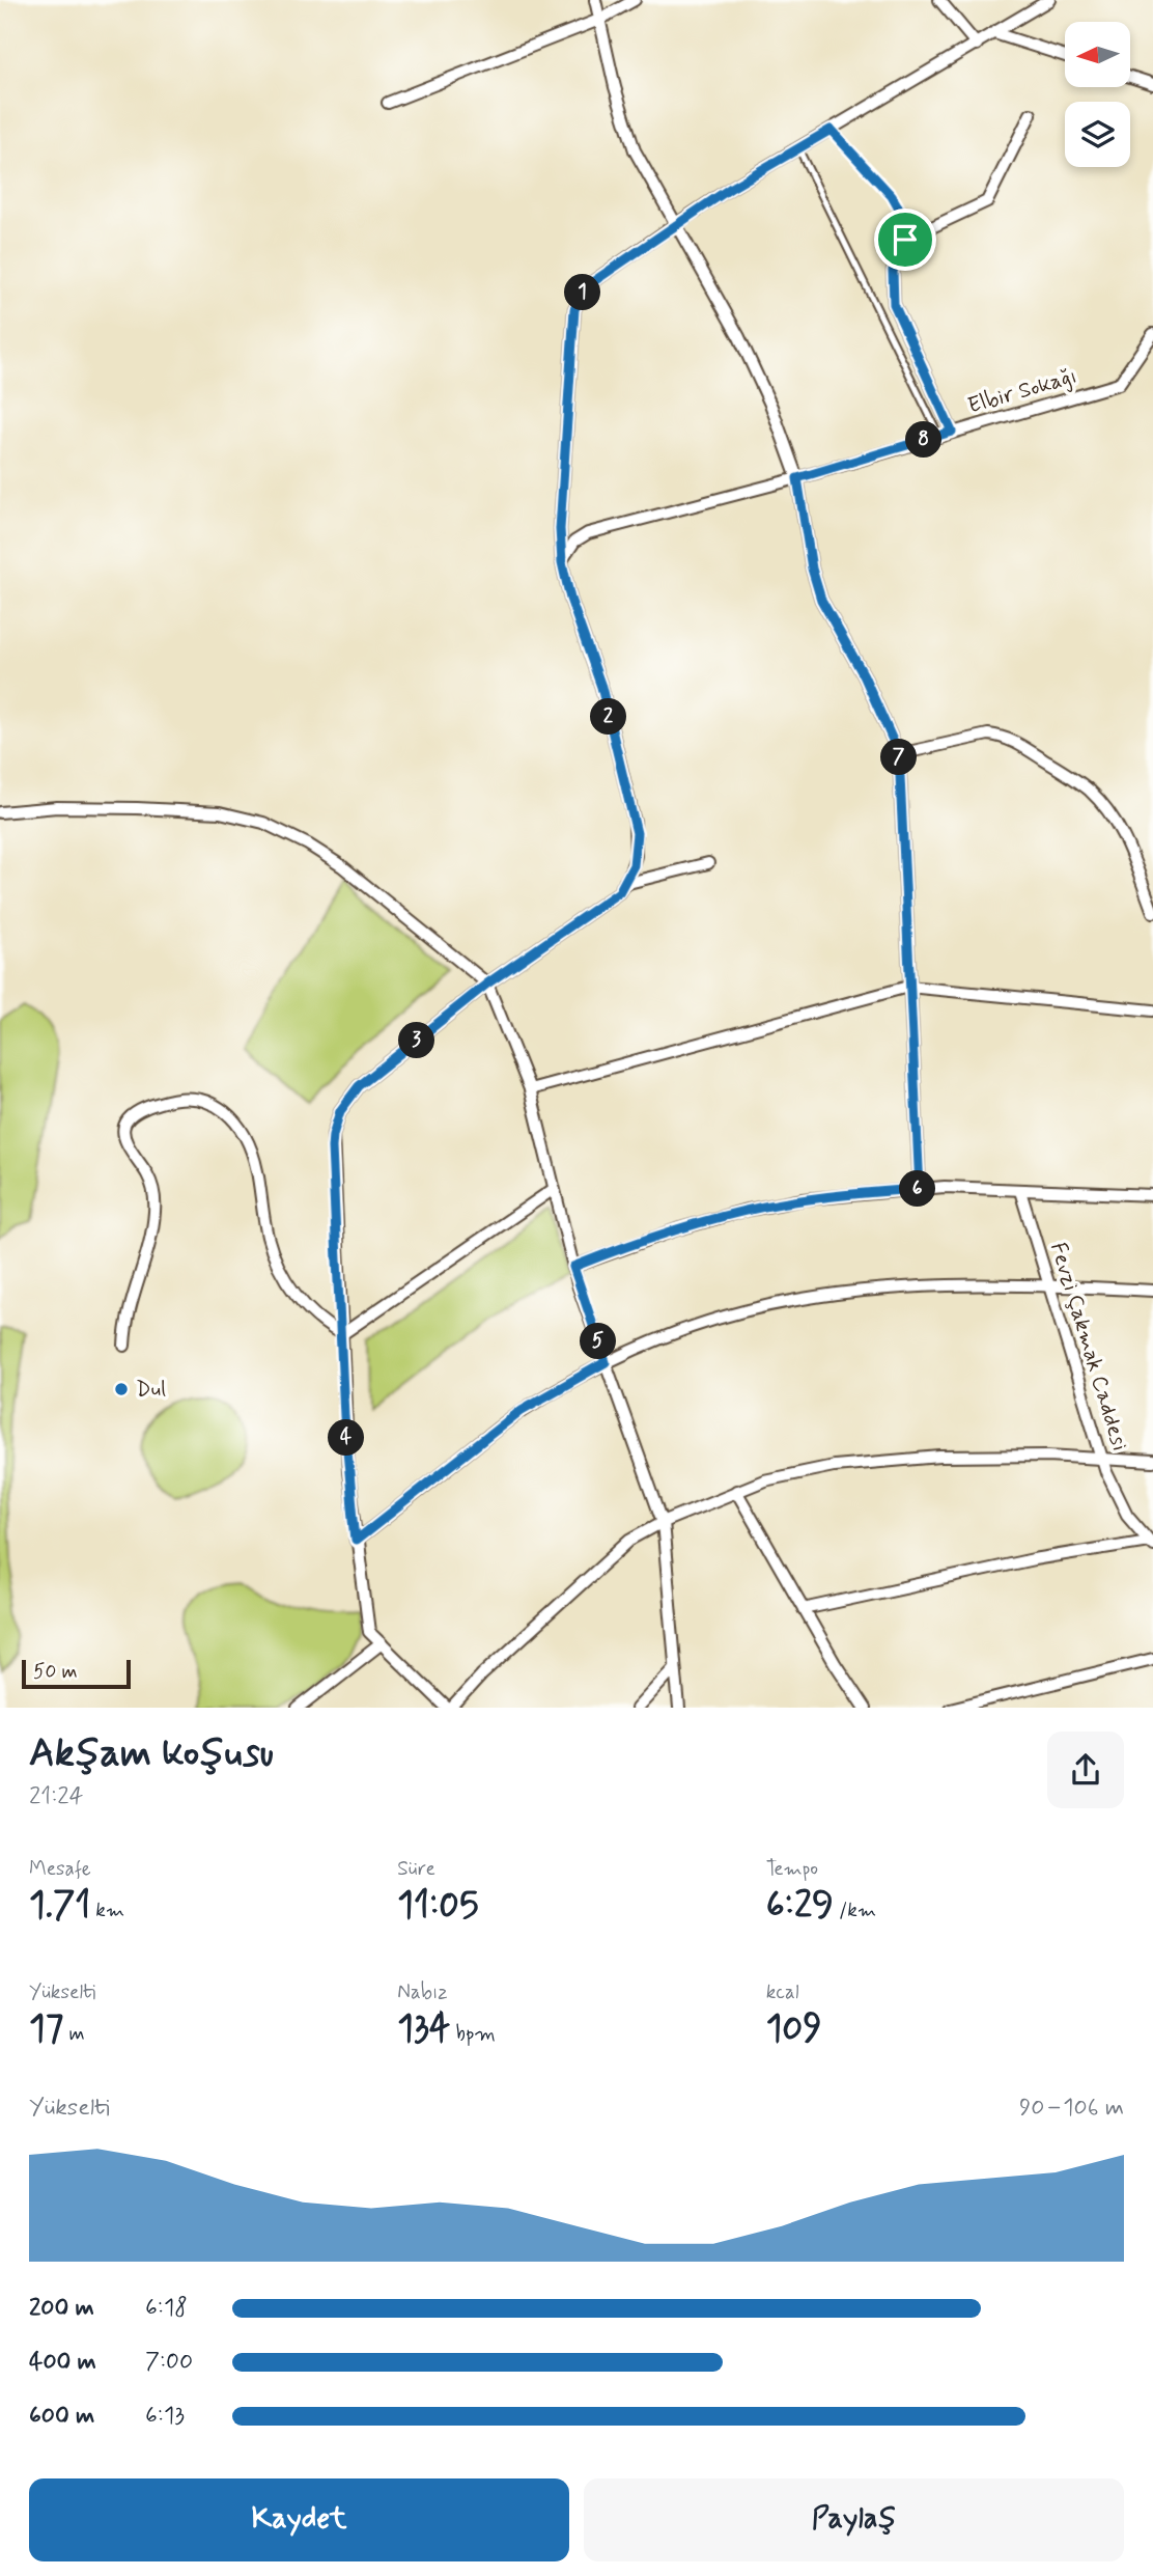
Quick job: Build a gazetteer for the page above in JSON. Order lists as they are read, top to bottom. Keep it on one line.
{"streets":{"street":["Elbir Sokağı","Fevzi Çakmak Caddesi"]},"places":["Dul"],"scale_bar":"50 m","north":"left","page":{"pins":["1","8","2","7","3","6","5","4"],"scale":"50 m","heading":["Akşam koşusu","21:24"],"stats":[["Mesafe","1.71 km"],["Süre","11:05"],["Tempo","6:29 /km"],["Yükselti","17 m"],["Nabız","134 bpm"],["kcal","109"]],"chart":["Yükselti","90–106 m"],"list":[{"name":"200 m","note":"6:18"},{"name":"400 m","note":"7:00"},{"name":"600 m","note":"6:13"}],"buttons":["Kaydet","Paylaş"]}}
